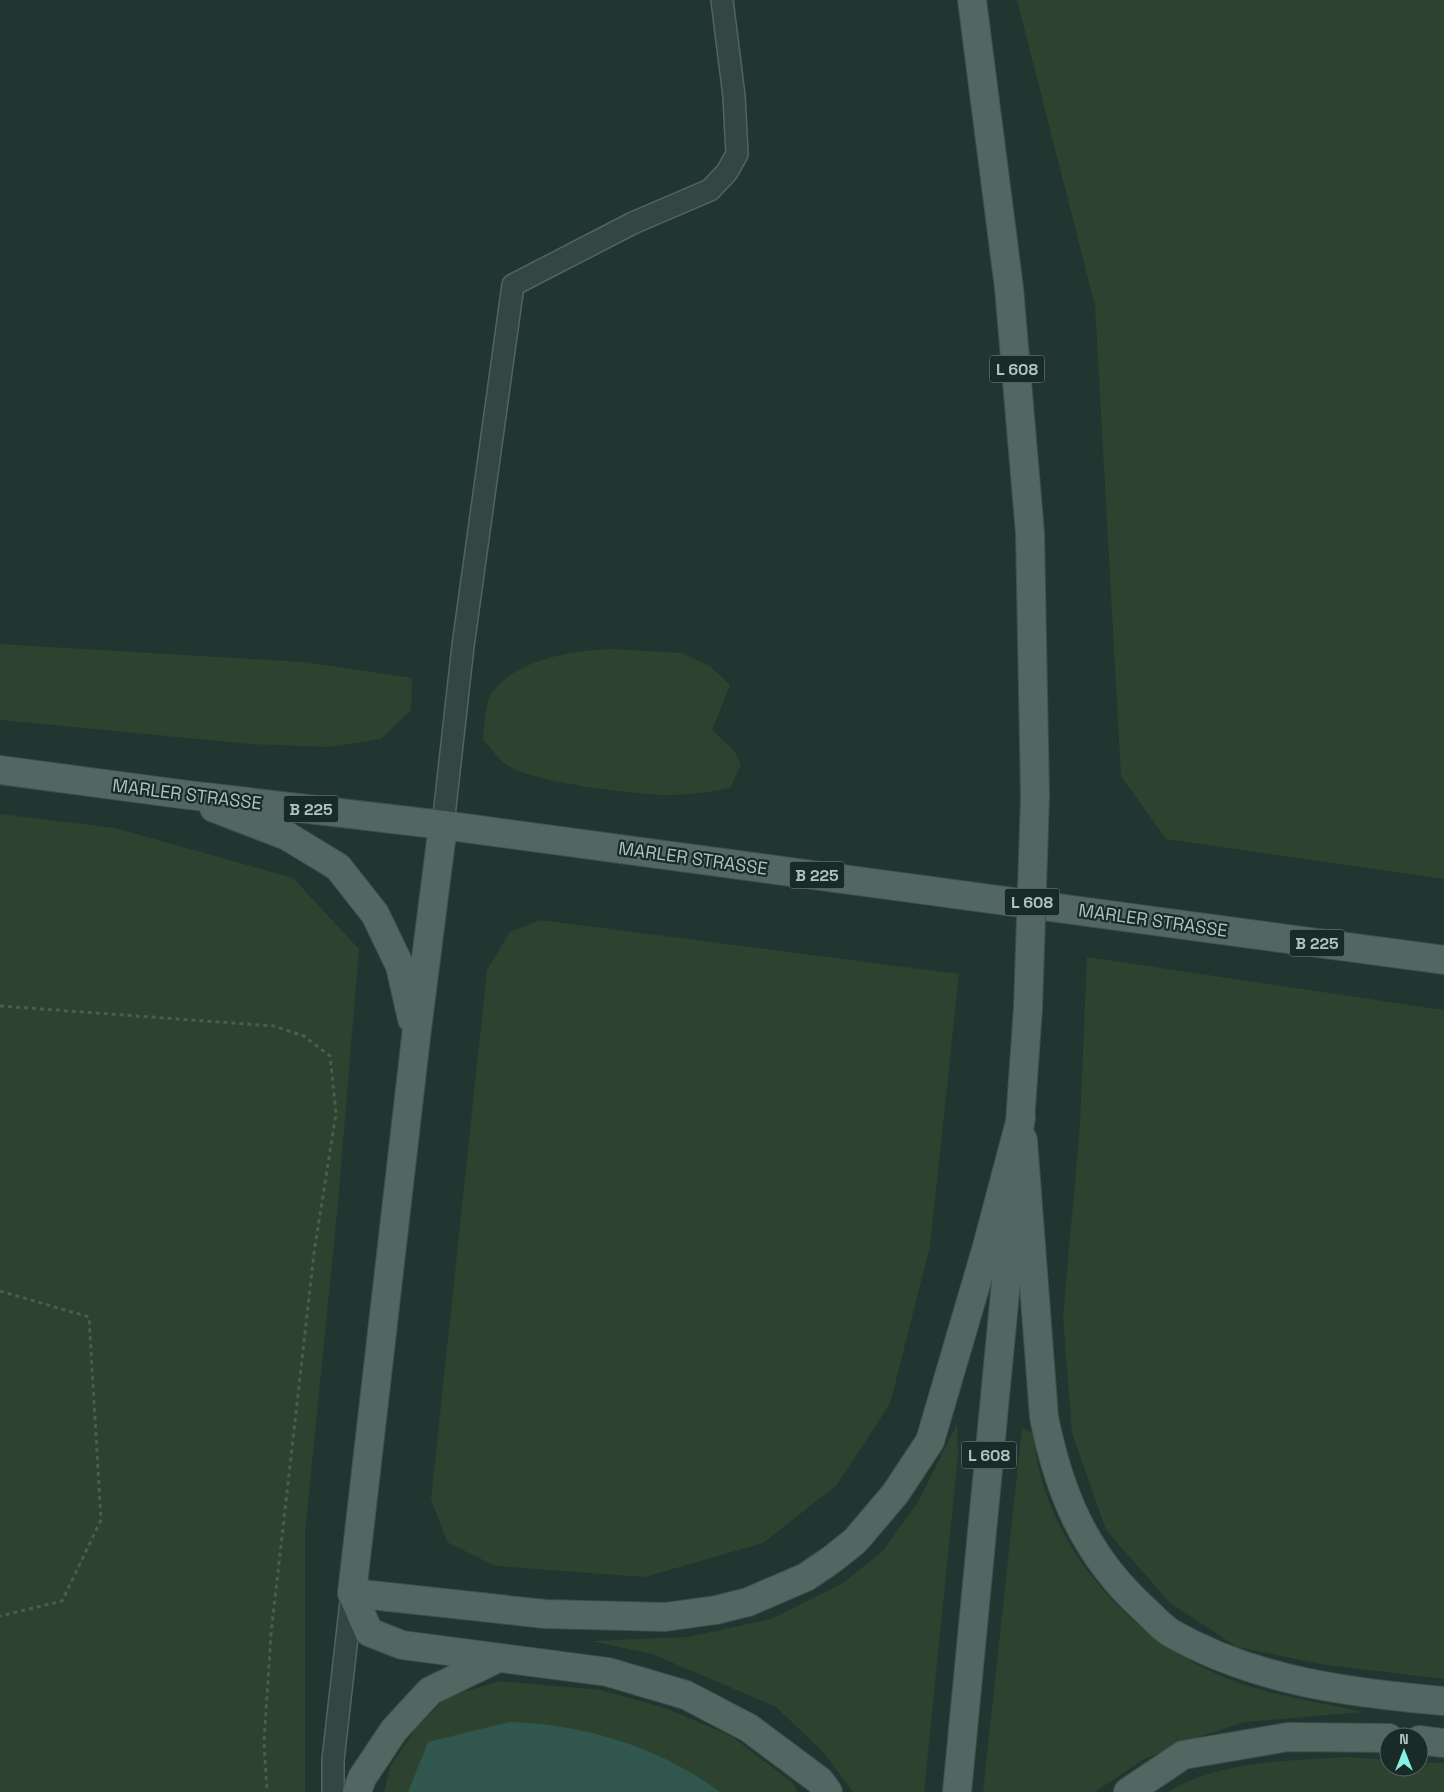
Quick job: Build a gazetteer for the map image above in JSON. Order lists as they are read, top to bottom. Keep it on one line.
{"streets":{"main road":["L 608","MARLER STRASSE","B 225"]},"north":"top"}
